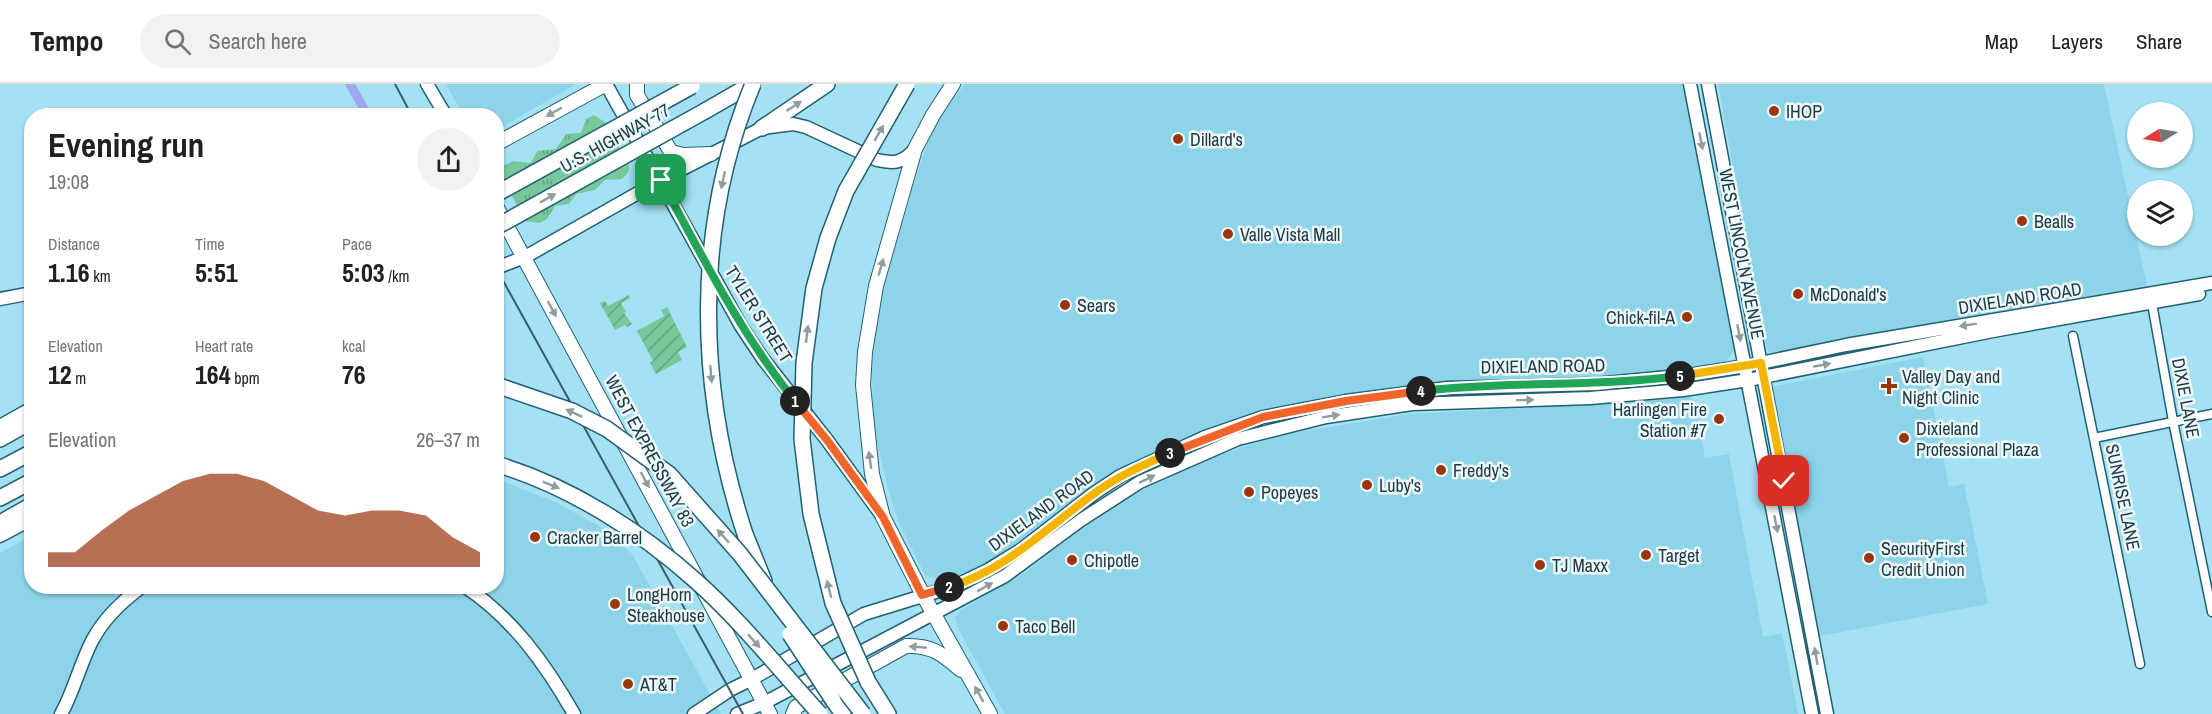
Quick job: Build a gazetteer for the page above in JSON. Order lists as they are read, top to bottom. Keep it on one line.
{"streets":{"highway":["U.S. HIGHWAY 77"],"main road":["WEST LINCOLN AVENUE","DIXIELAND ROAD","TYLER STREET","WEST EXPRESSWAY 83"],"street":["DIXIE LANE","SUNRISE LANE"]},"crossings":[["WEST LINCOLN AVENUE","DIXIELAND ROAD"],["DIXIELAND ROAD","DIXIE LANE"],["DIXIELAND ROAD","WEST EXPRESSWAY 83"]],"one_way":["WEST EXPRESSWAY 83"],"places":{"other":["IHOP","Dillard's","Bealls","Valle Vista Mall","McDonald's","Sears","Chick-fil-A","Harlingen Fire Station #7","Dixieland Professional Plaza","Freddy's","Luby's","Popeyes","Cracker Barrel","Target","SecurityFirst Credit Union","Chipotle","TJ Maxx","LongHorn Steakhouse","Taco Bell","AT&T"],"health":["Valley Day and Night Clinic"]},"north":"left","page":{"header":"Tempo","search":"Search here","nav":["Map","Layers","Share"],"heading":["Evening run","19:08"],"stats":[["Distance","1.16 km"],["Time","5:51"],["Pace","5:03 /km"],["Elevation","12 m"],["Heart rate","164 bpm"],["kcal","76"]],"pins":["5","4","1","3","2"],"chart":["Elevation","26–37 m"]}}
